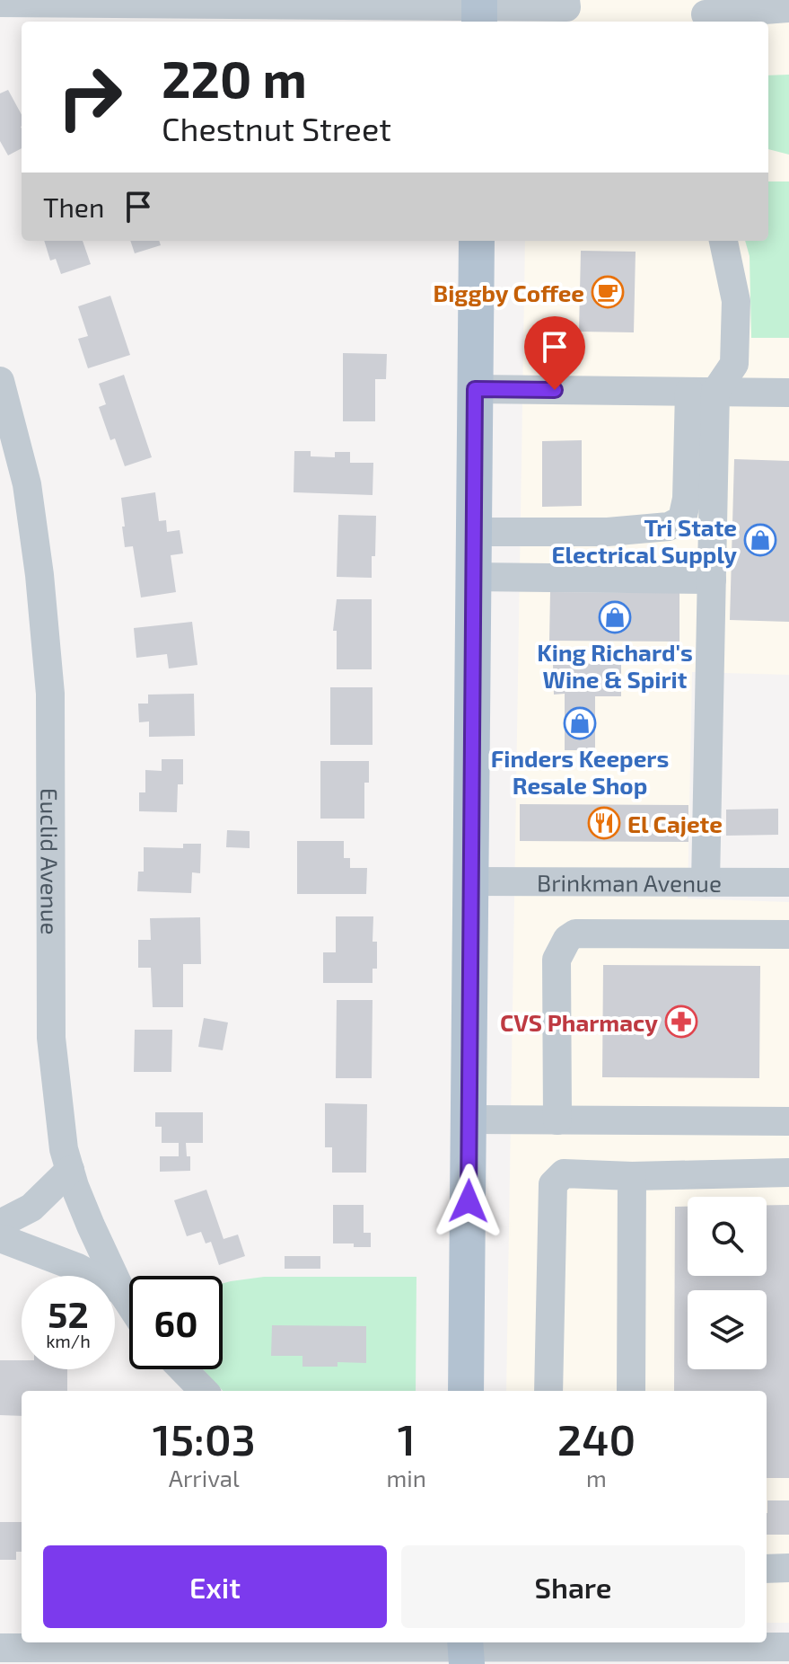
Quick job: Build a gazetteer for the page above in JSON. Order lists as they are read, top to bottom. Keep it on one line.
{"streets":{"street":["Euclid Avenue","Brinkman Avenue"]},"places":{"cafe":["Biggby Coffee"],"shop":["Tri State Electrical Supply","King Richard's Wine & Spirit","Finders Keepers Resale Shop"],"restaurant":["El Cajete"],"pharmacy":["CVS Pharmacy"]},"page":{"turn":["220 m","Chestnut Street"],"then":"Then","speed":"52 km/h","limit":"60","eta":["15:03","Arrival","1","min","240","m"],"buttons":["Exit","Share"]}}
